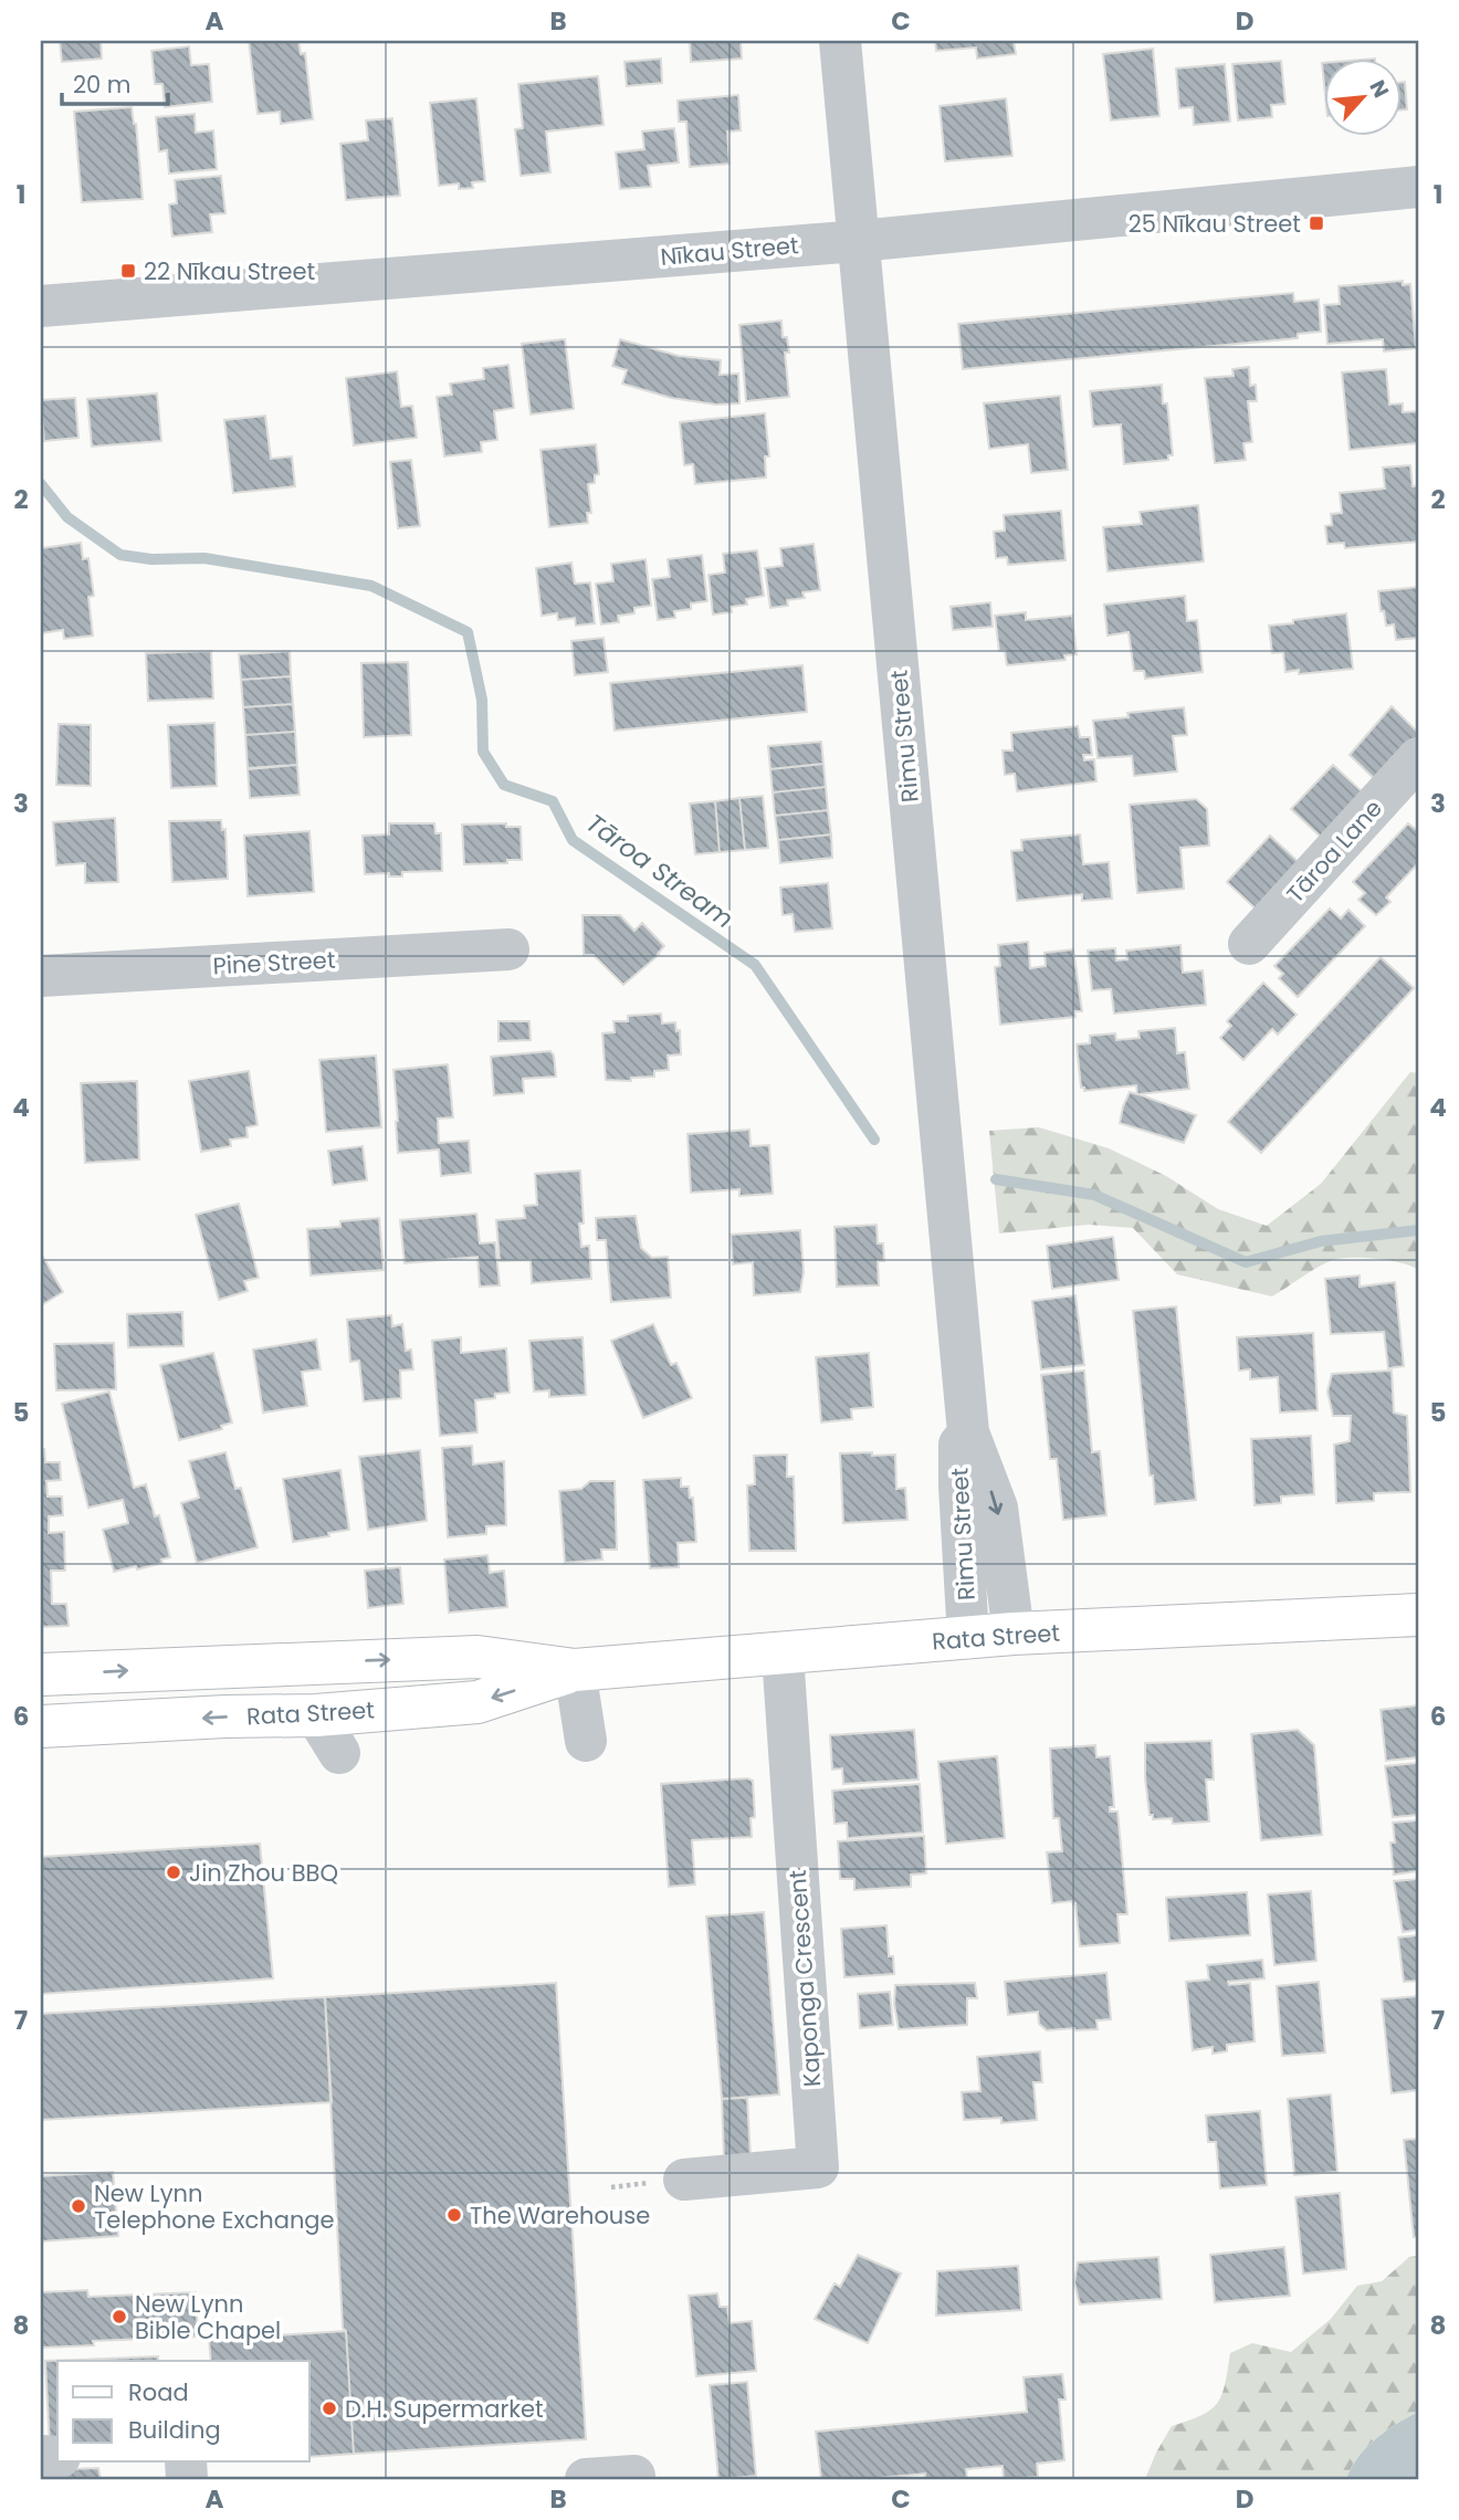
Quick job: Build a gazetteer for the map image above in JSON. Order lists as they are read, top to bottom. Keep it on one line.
{"streets":{"main road":["Rata Street"],"street":["Nīkau Street","Rimu Street","Tāroa Lane","Pine Street","Kaponga Crescent"]},"crossings":[["Nīkau Street","Rimu Street"],["Rimu Street","Rata Street"],["Rata Street","Kaponga Crescent"]],"water":["Tāroa Stream"],"places":{"transit":["25 Nīkau Street","22 Nīkau Street"],"other":["Jin Zhou BBQ","New Lynn Telephone Exchange","The Warehouse","New Lynn Bible Chapel","D.H. Supermarket"]},"legend":["Road","Building"],"scale_bar":"20 m","north":"top right","grid":{"columns":["A","B","C","D"],"rows":["1","2","3","4","5","6","7","8"]}}
